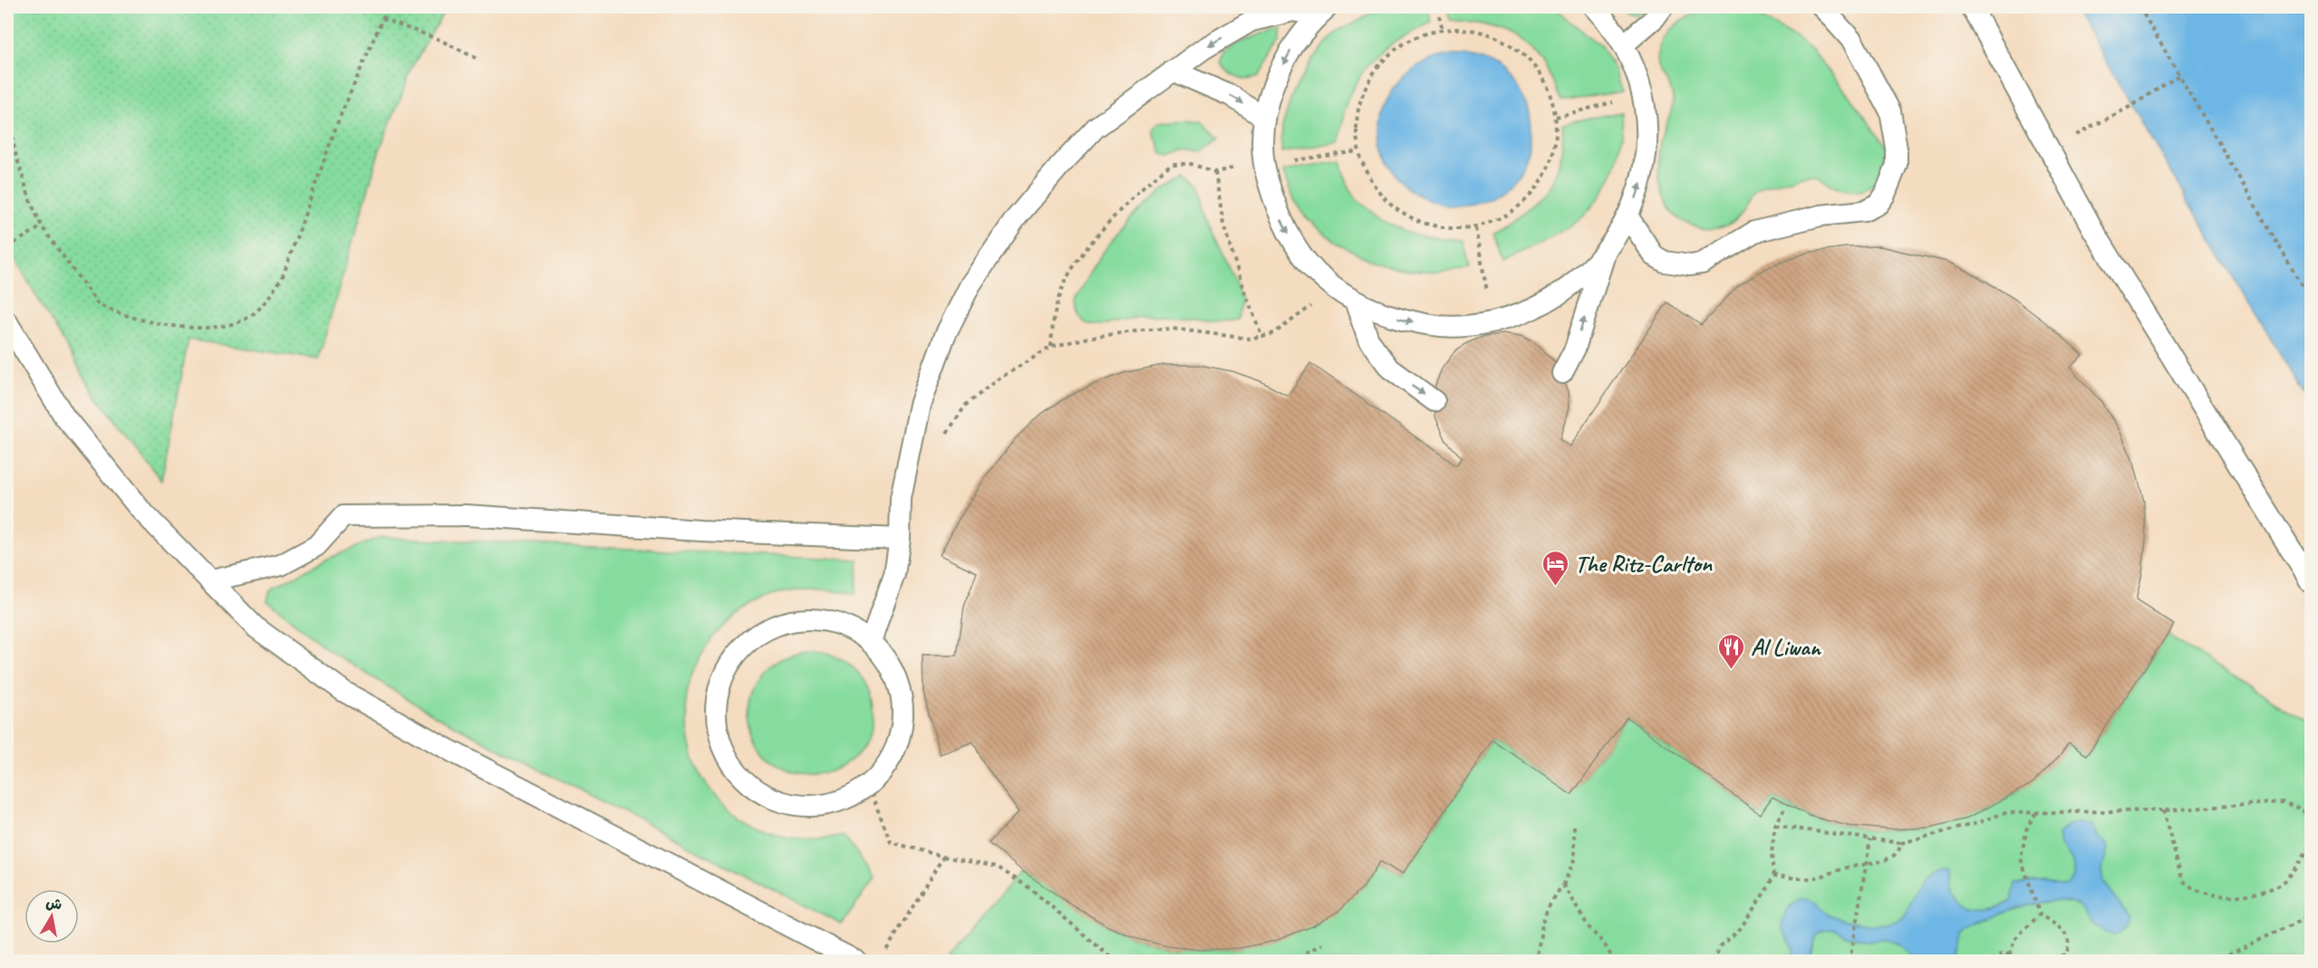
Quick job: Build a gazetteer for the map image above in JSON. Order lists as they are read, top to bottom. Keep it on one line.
{"places":{"hotel":["The Ritz-Carlton"],"restaurant":["Al Liwan"]},"north":"top"}
